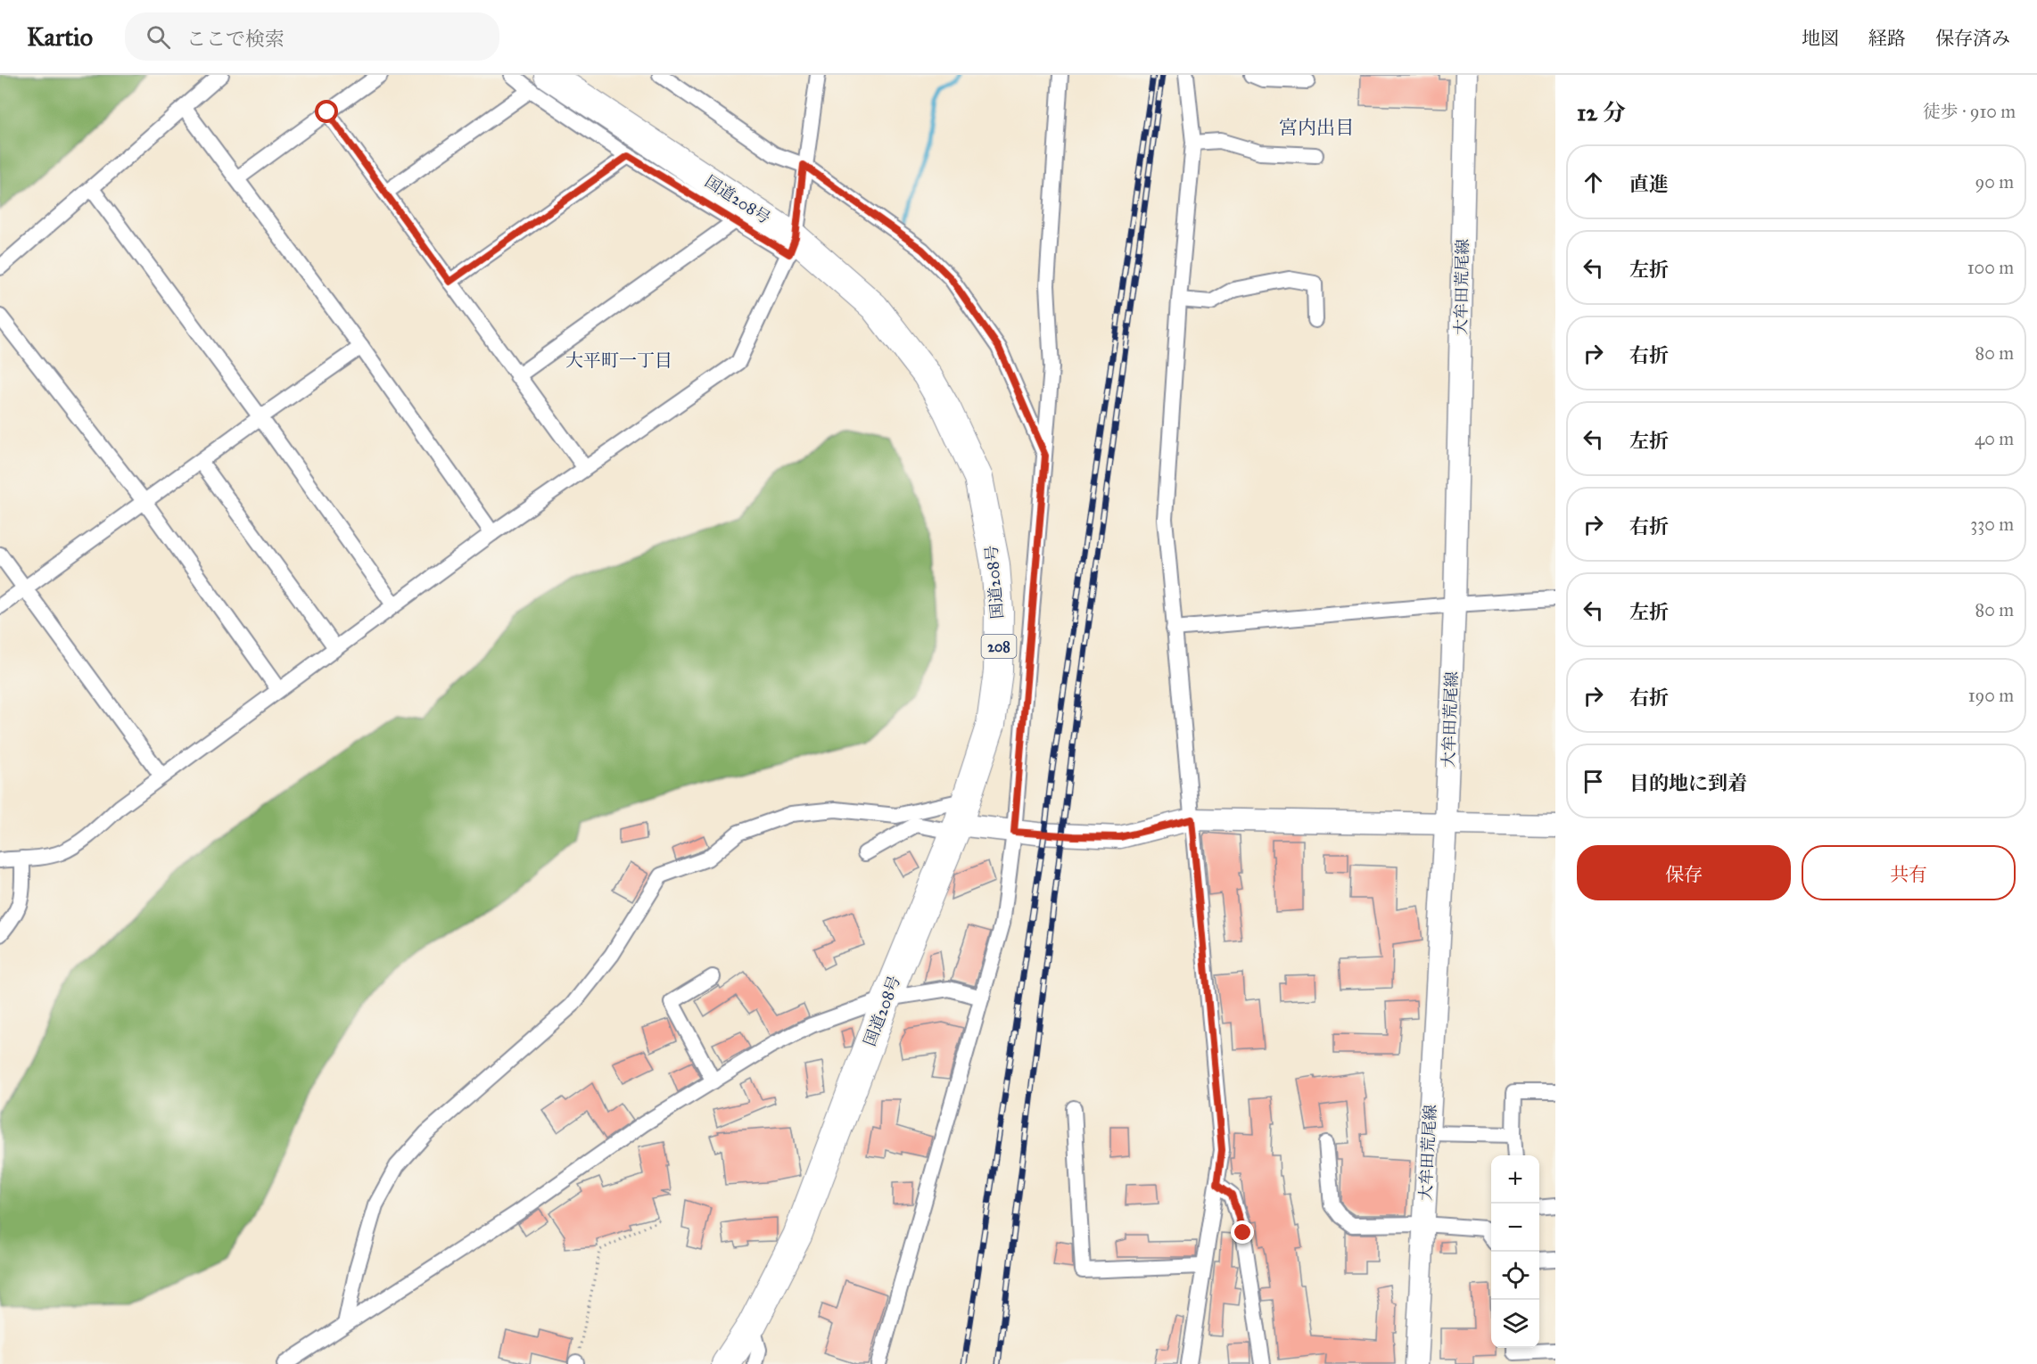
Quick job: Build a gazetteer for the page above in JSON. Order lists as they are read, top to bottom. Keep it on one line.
{"streets":{"highway":["国道208号","208"],"main road":["大牟田荒尾線"]},"districts":["宮内出目","大平町一丁目"],"page":{"header":"Kartio","search":"ここで検索","nav":["地図","経路","保存済み"],"heading":["12 分","徒歩 · 910 m"],"list":[["直進","90 m"],["左折","100 m"],["右折","80 m"],["左折","40 m"],["右折","330 m"],["左折","80 m"],["右折","190 m"],"目的地に到着"],"buttons":["保存","共有"],"map_buttons":["+","−"]}}
